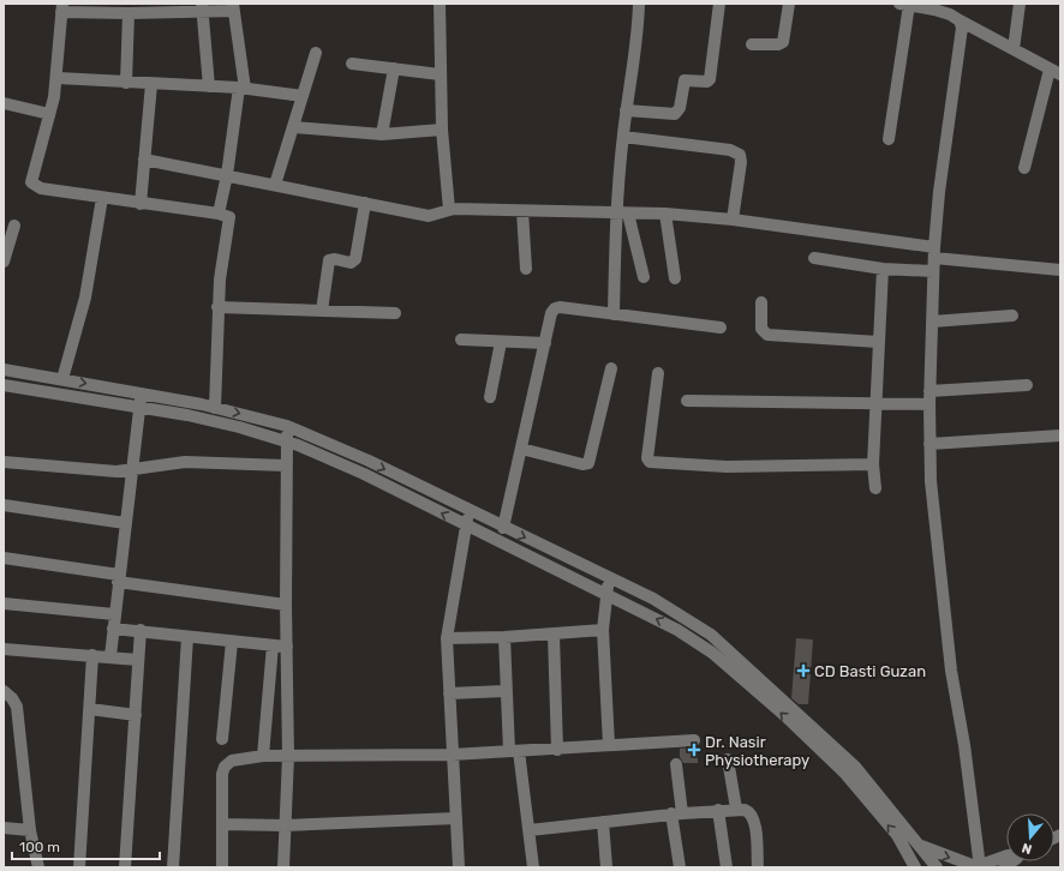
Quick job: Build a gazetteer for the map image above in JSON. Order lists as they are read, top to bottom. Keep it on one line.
{"places":{"health":["CD Basti Guzan","Dr. Nasir Physiotherapy"]},"scale_bar":"100 m","north":"bottom"}
